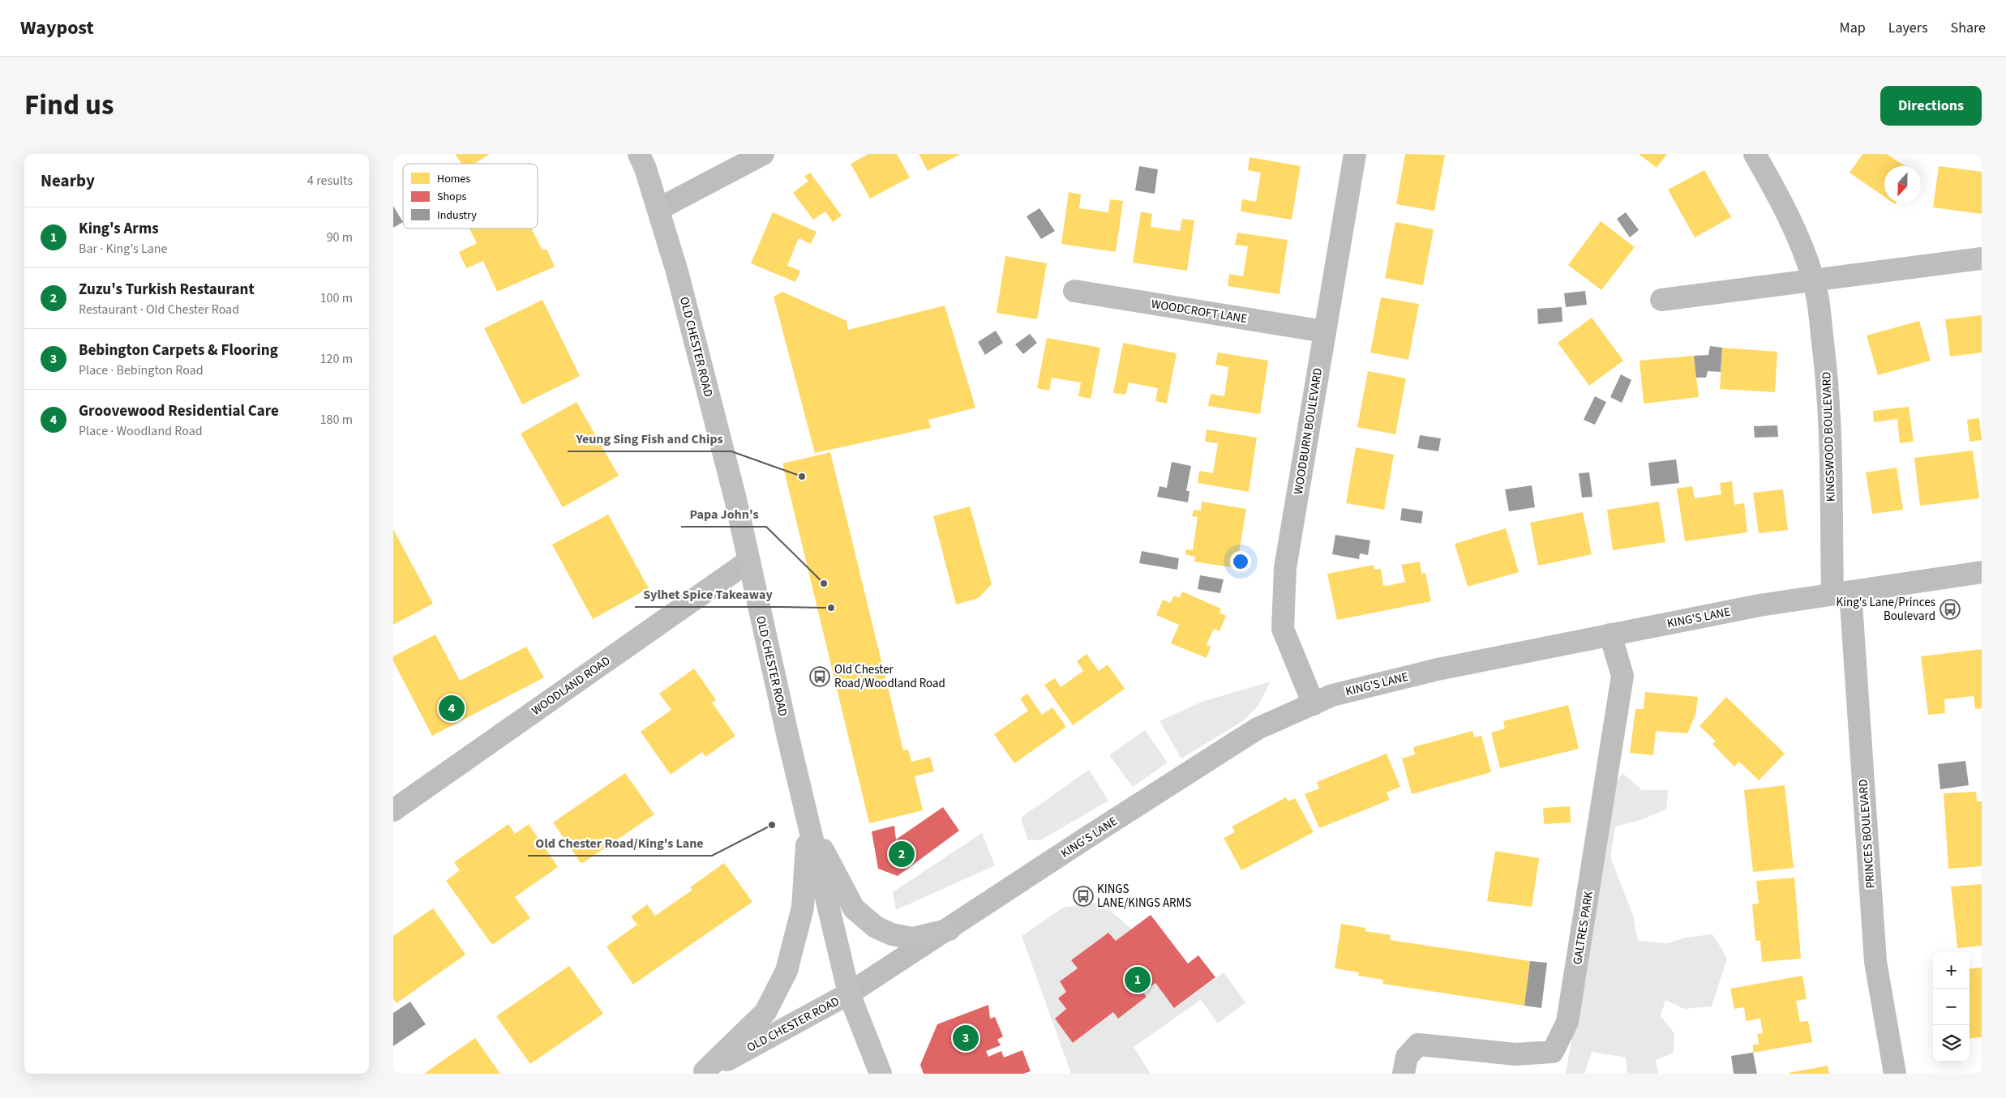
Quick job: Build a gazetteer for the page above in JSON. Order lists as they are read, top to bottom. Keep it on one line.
{"streets":{"main road":["OLD CHESTER ROAD"],"street":["WOODCROFT LANE","WOODBURN BOULEVARD","KINGSWOOD BOULEVARD","KING'S LANE","WOODLAND ROAD","PRINCES BOULEVARD","GALTRES PARK"]},"crossings":[["WOODCROFT LANE","WOODBURN BOULEVARD"],["OLD CHESTER ROAD","KING'S LANE"],["OLD CHESTER ROAD","WOODLAND ROAD"],["WOODBURN BOULEVARD","KING'S LANE"],["KINGSWOOD BOULEVARD","KING'S LANE"],["KINGSWOOD BOULEVARD","PRINCES BOULEVARD"],["KING'S LANE","PRINCES BOULEVARD"],["KING'S LANE","GALTRES PARK"]],"places":{"other":["Yeung Sing Fish and Chips","Papa John's","Sylhet Spice Takeaway","Old Chester Road/King's Lane"],"bus stop":["King's Lane/Princes Boulevard","Old Chester Road/Woodland Road","KINGS LANE/KINGS ARMS"]},"legend":["Homes","Shops","Industry"],"north":"bottom","page":{"header":"Waypost","nav":["Map","Layers","Share"],"title":"Find us","buttons":"Directions","heading":["Nearby","4 results"],"list":[{"mark":"1","name":"King's Arms","note":"Bar · King's Lane","value":"90 m"},{"mark":"2","name":"Zuzu's Turkish Restaurant","note":"Restaurant · Old Chester Road","value":"100 m"},{"mark":"3","name":"Bebington Carpets & Flooring","note":"Place · Bebington Road","value":"120 m"},{"mark":"4","name":"Groovewood Residential Care","note":"Place · Woodland Road","value":"180 m"}],"pins":["4","2","1","3"],"map_buttons":["+","−"]}}
